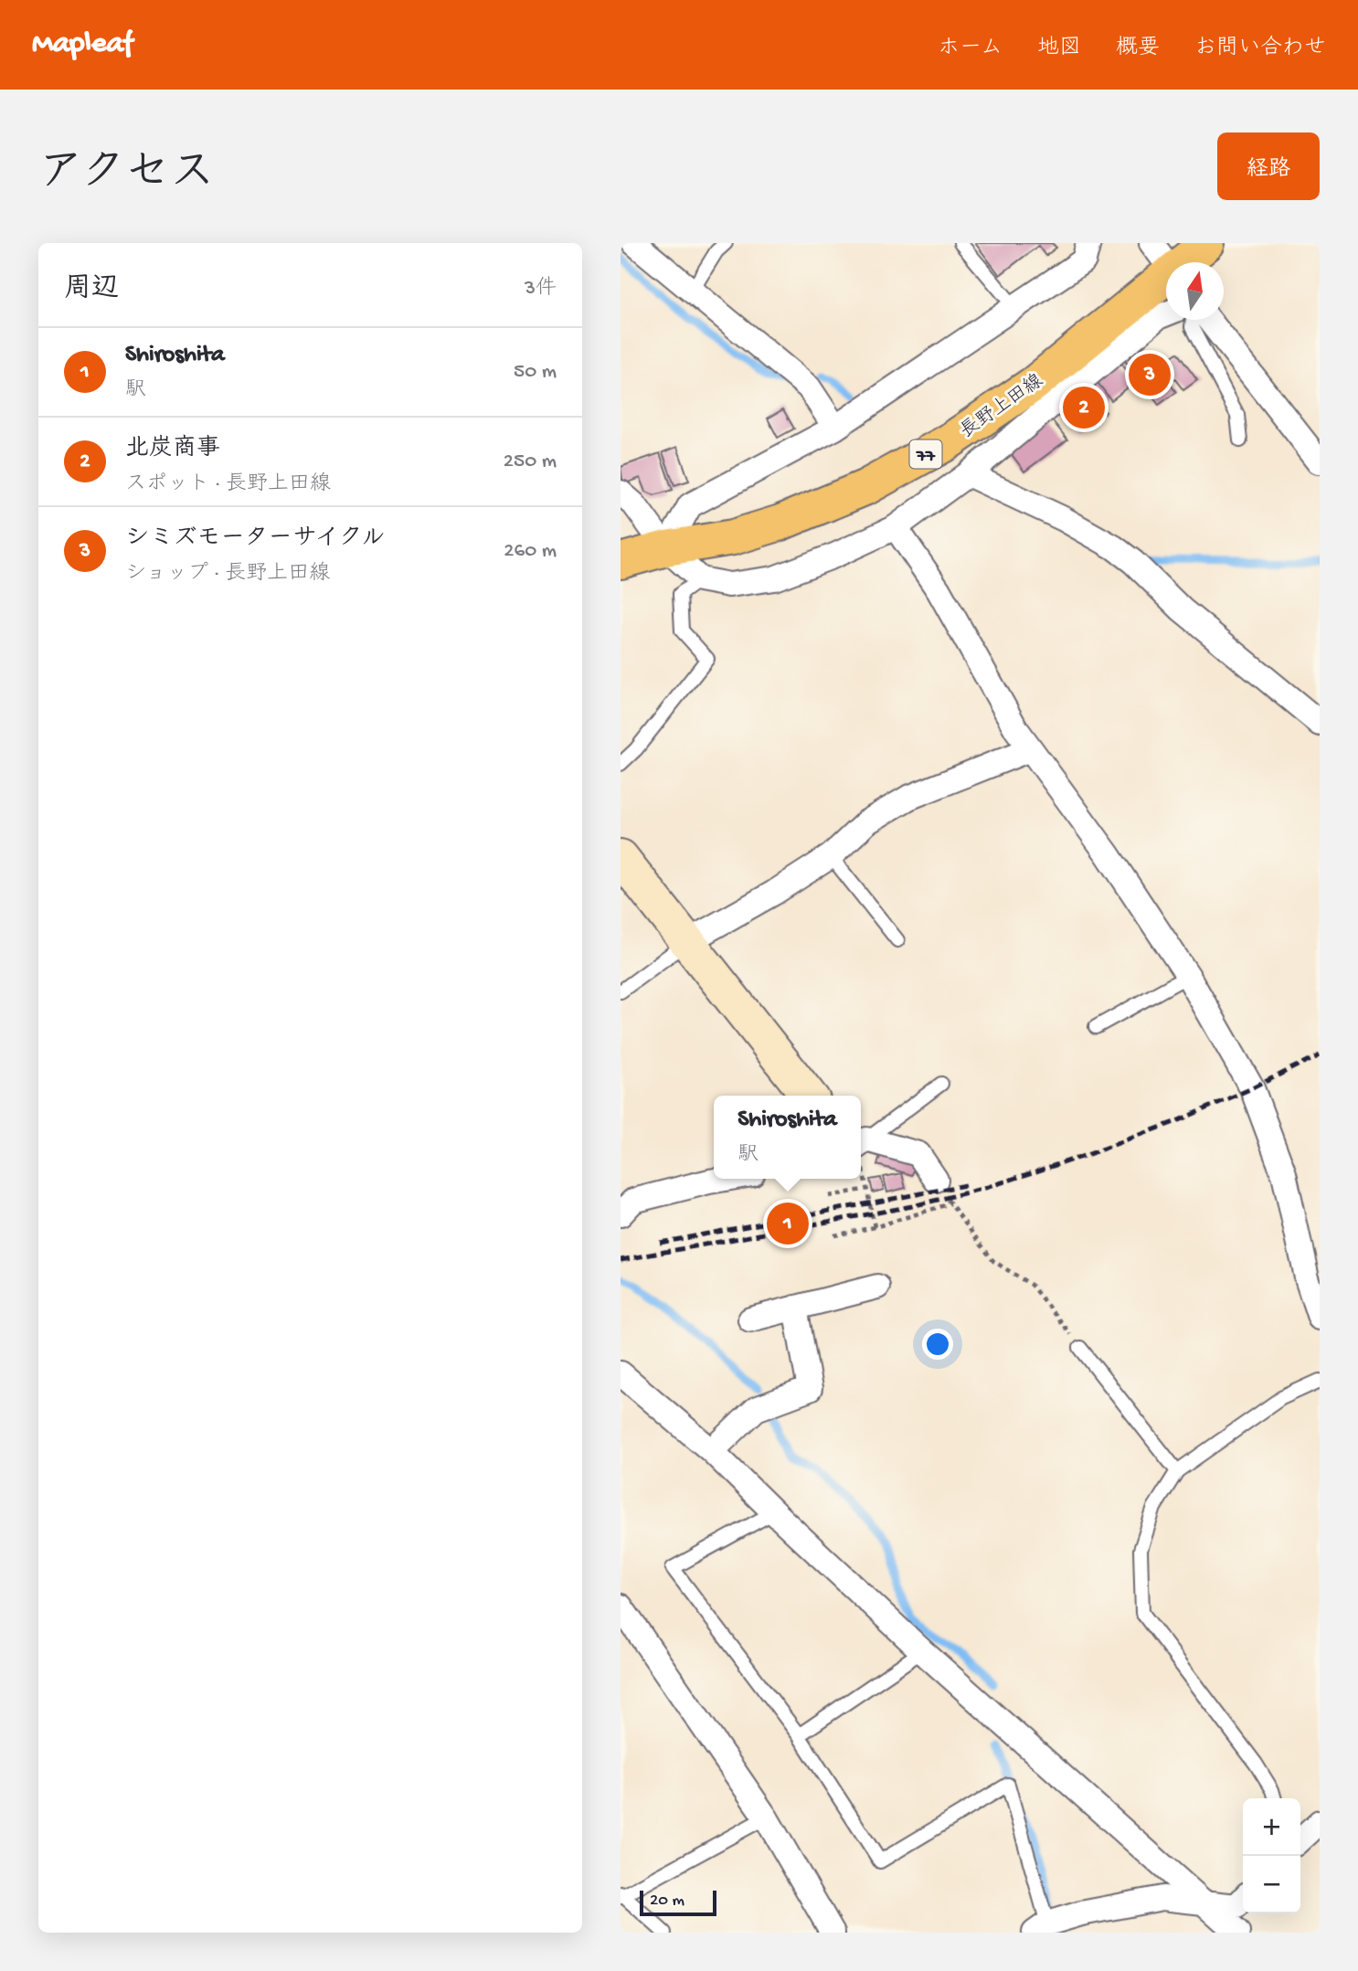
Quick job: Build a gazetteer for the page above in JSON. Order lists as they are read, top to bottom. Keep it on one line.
{"streets":{"main road":["長野上田線","77"]},"scale_bar":"20 m","north":"top","page":{"header":"Mapleaf","nav":["ホーム","地図","概要","お問い合わせ"],"title":"アクセス","buttons":"経路","heading":["周辺","3件"],"list":[{"mark":"1","name":"Shiroshita","note":"駅","value":"50 m"},{"mark":"2","name":"北炭商事","note":"スポット · 長野上田線","value":"250 m"},{"mark":"3","name":"シミズモーターサイクル","note":"ショップ · 長野上田線","value":"260 m"}],"pins":["3","2","1"],"popup":["Shiroshita","駅"],"map_buttons":["+","−"],"scale":"20 m"}}
